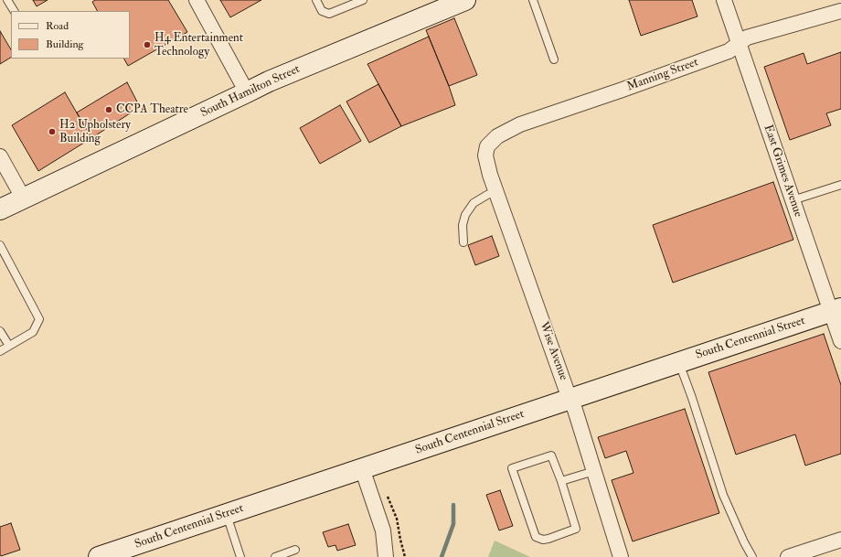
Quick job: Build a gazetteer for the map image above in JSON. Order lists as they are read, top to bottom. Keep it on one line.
{"streets":{"street":["Manning Street","South Hamilton Street","East Grimes Avenue","South Centennial Street","Wise Avenue"]},"crossings":[["Manning Street","East Grimes Avenue"],["Manning Street","Wise Avenue"],["East Grimes Avenue","South Centennial Street"],["South Centennial Street","Wise Avenue"]],"places":["H4 Entertainment Technology","CCPA Theatre","H2 Upholstery Building"],"legend":["Road","Building"]}
